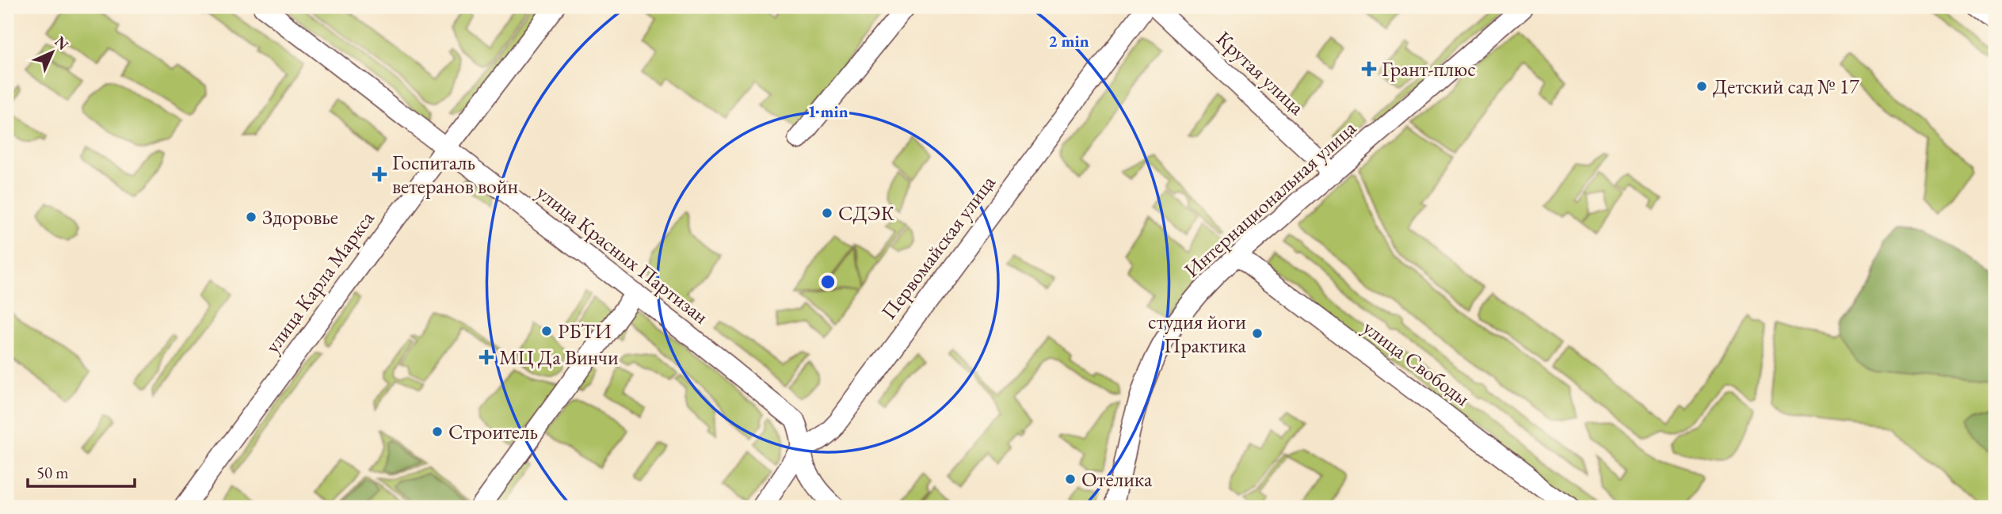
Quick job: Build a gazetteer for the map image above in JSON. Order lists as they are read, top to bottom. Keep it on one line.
{"streets":{"street":["Крутая улица","Интернациональная улица","Первомайская улица","улица Красных Партизан","улица Карла Маркса","улица Свободы"]},"crossings":[["Крутая улица","Интернациональная улица"],["Интернациональная улица","улица Свободы"],["Первомайская улица","улица Красных Партизан"],["улица Красных Партизан","улица Карла Маркса"]],"places":{"health":["Грант-плюс","Госпиталь ветеранов войн","МЦ Да Винчи"],"other":["Детский сад № 17","СДЭК","Здоровье","РБТИ","студия йоги Практика","Строитель","Отелика"]},"scale_bar":"50 m","north":"top right","rings":["2 min","1 min"]}
